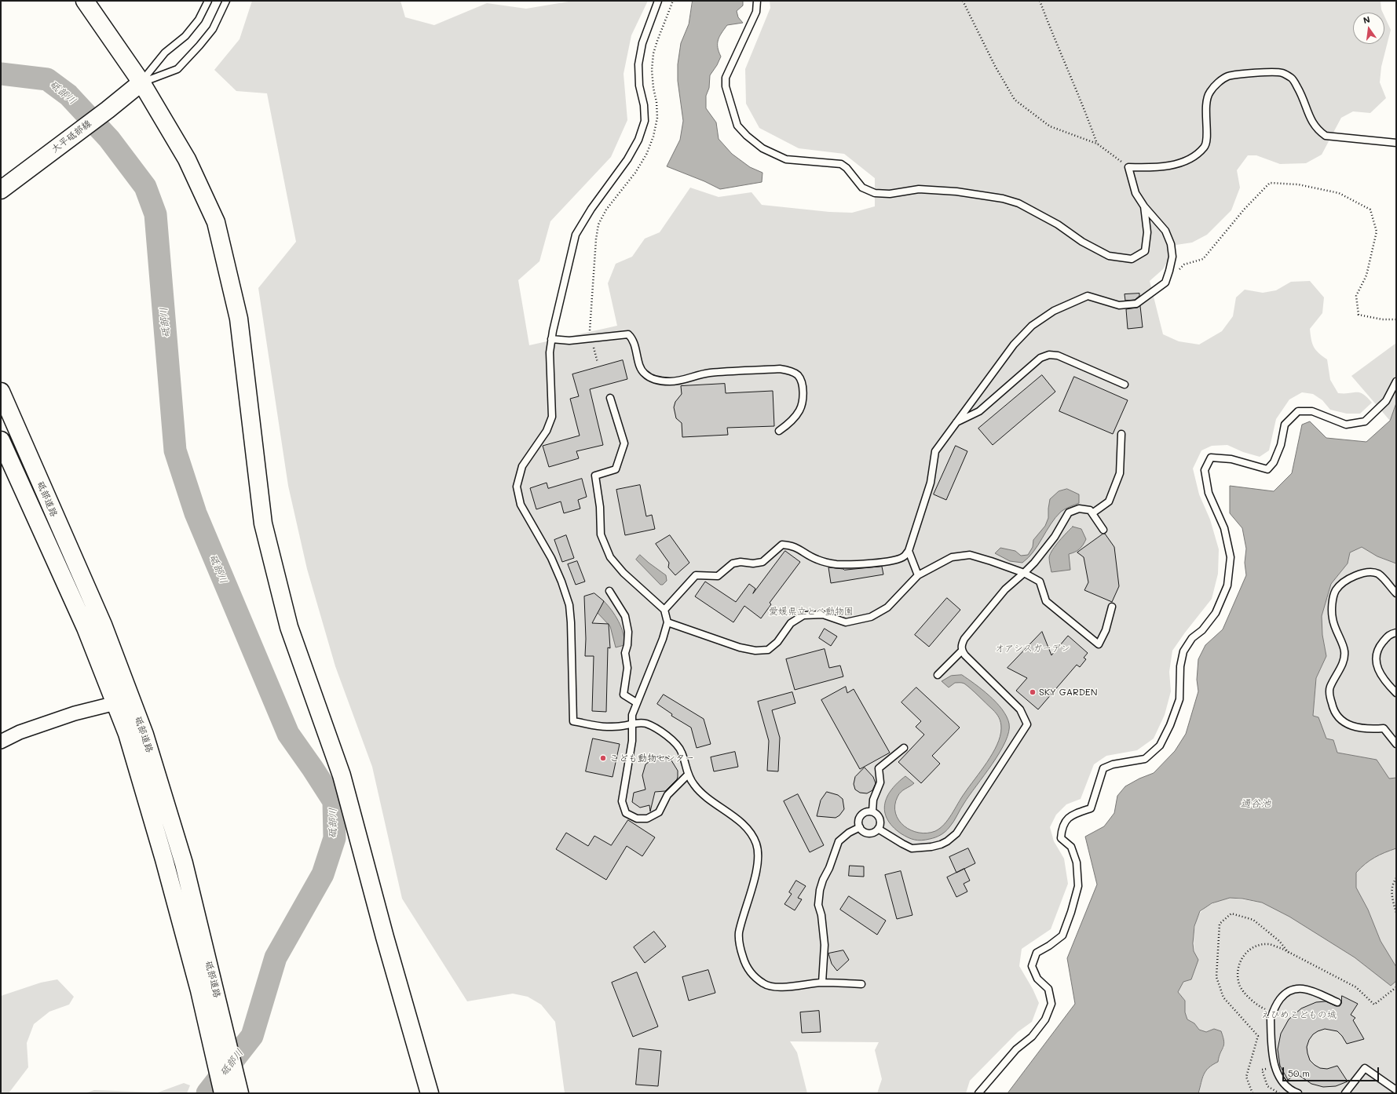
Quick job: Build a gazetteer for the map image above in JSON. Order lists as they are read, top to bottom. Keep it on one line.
{"streets":{"main road":["大平砥部線","砥部道路"]},"water":["砥部川","通谷池"],"parks":["愛媛県立とべ動物園","オアシスガーデン","えひめこどもの城"],"places":["SKY GARDEN","こども動物センター"],"scale_bar":"50 m","north":"top"}
